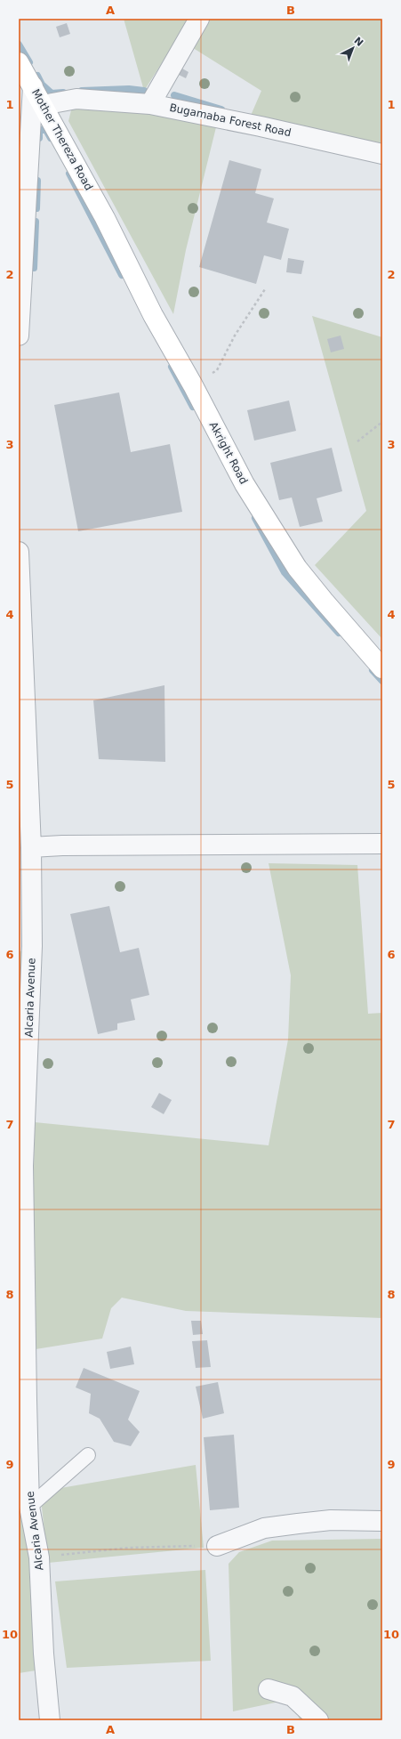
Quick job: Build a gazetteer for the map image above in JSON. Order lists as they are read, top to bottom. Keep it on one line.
{"streets":{"street":["Bugamaba Forest Road","Mother Thereza Road","Akright Road","Alcaria Avenue"]},"crossings":[["Bugamaba Forest Road","Mother Thereza Road"],["Mother Thereza Road","Akright Road"]],"north":"top right","grid":{"columns":["A","B"],"rows":["1","2","3","4","5","6","7","8","9","10"]}}
